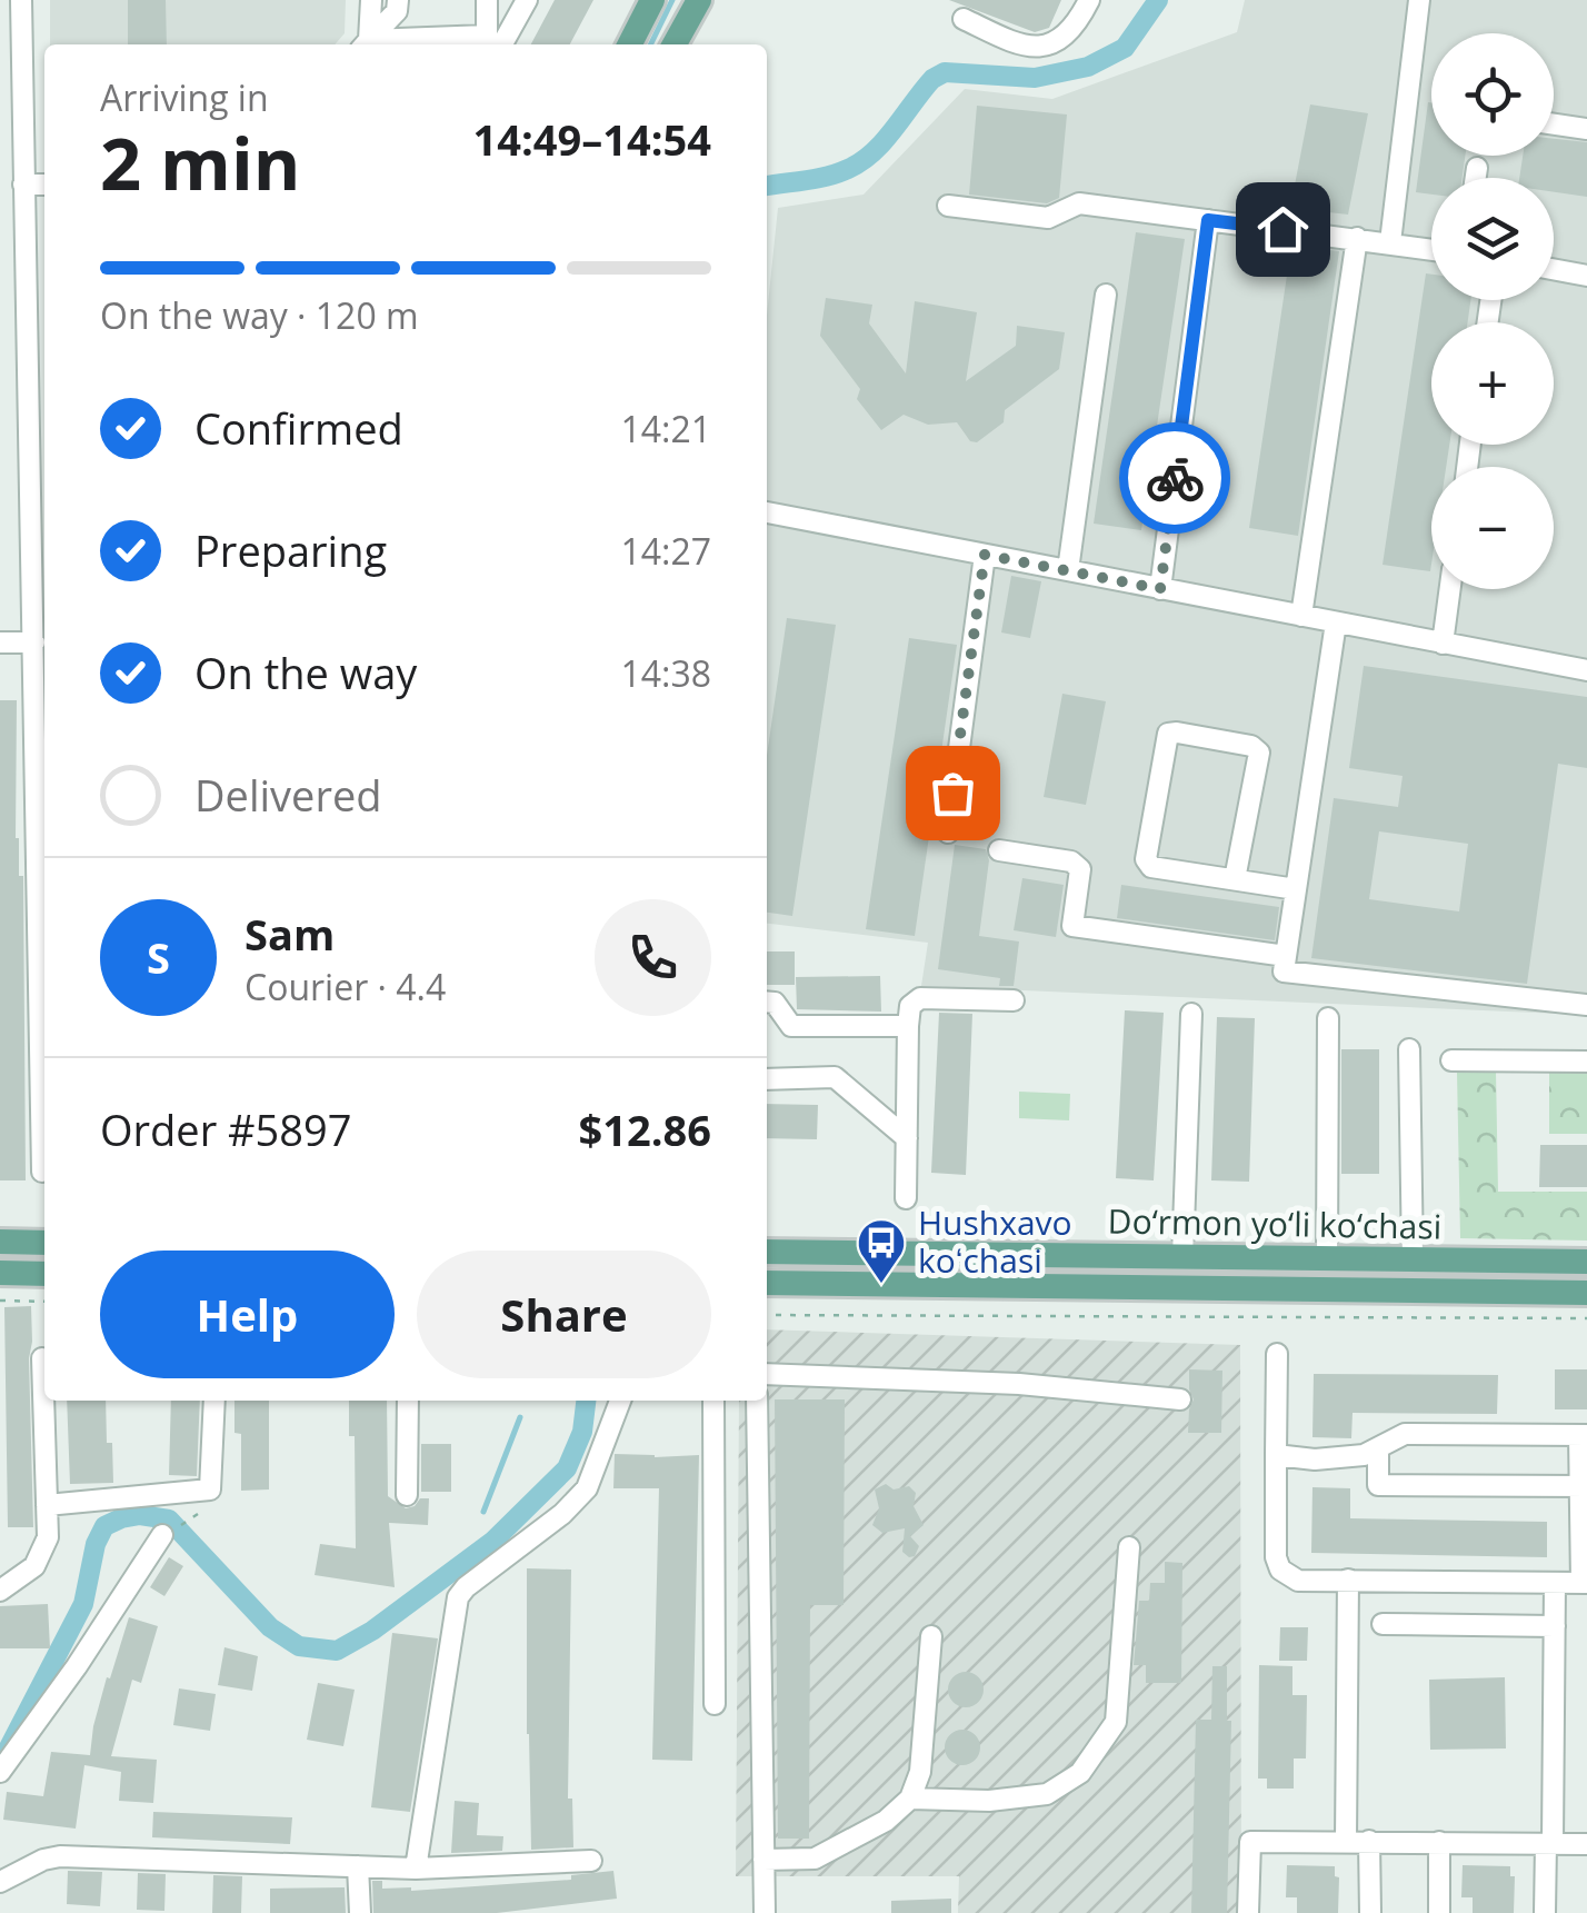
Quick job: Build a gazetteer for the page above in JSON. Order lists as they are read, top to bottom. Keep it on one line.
{"streets":{"main road":["Do‘rmon yo‘li ko‘chasi"]},"places":{"bus stop":["Hushxavo koʻchasi"]},"page":{"map_buttons":["+","−"],"heading":["2 min","Arriving in","14:49–14:54"],"panel":["Sam","Courier · 4.4","Order #5897","$12.86"],"bar":"On the way · 120 m","list":[["Confirmed","14:21"],["Preparing","14:27"],["On the way","14:38"],"Delivered"],"round":"S","buttons":["Help","Share"]}}
